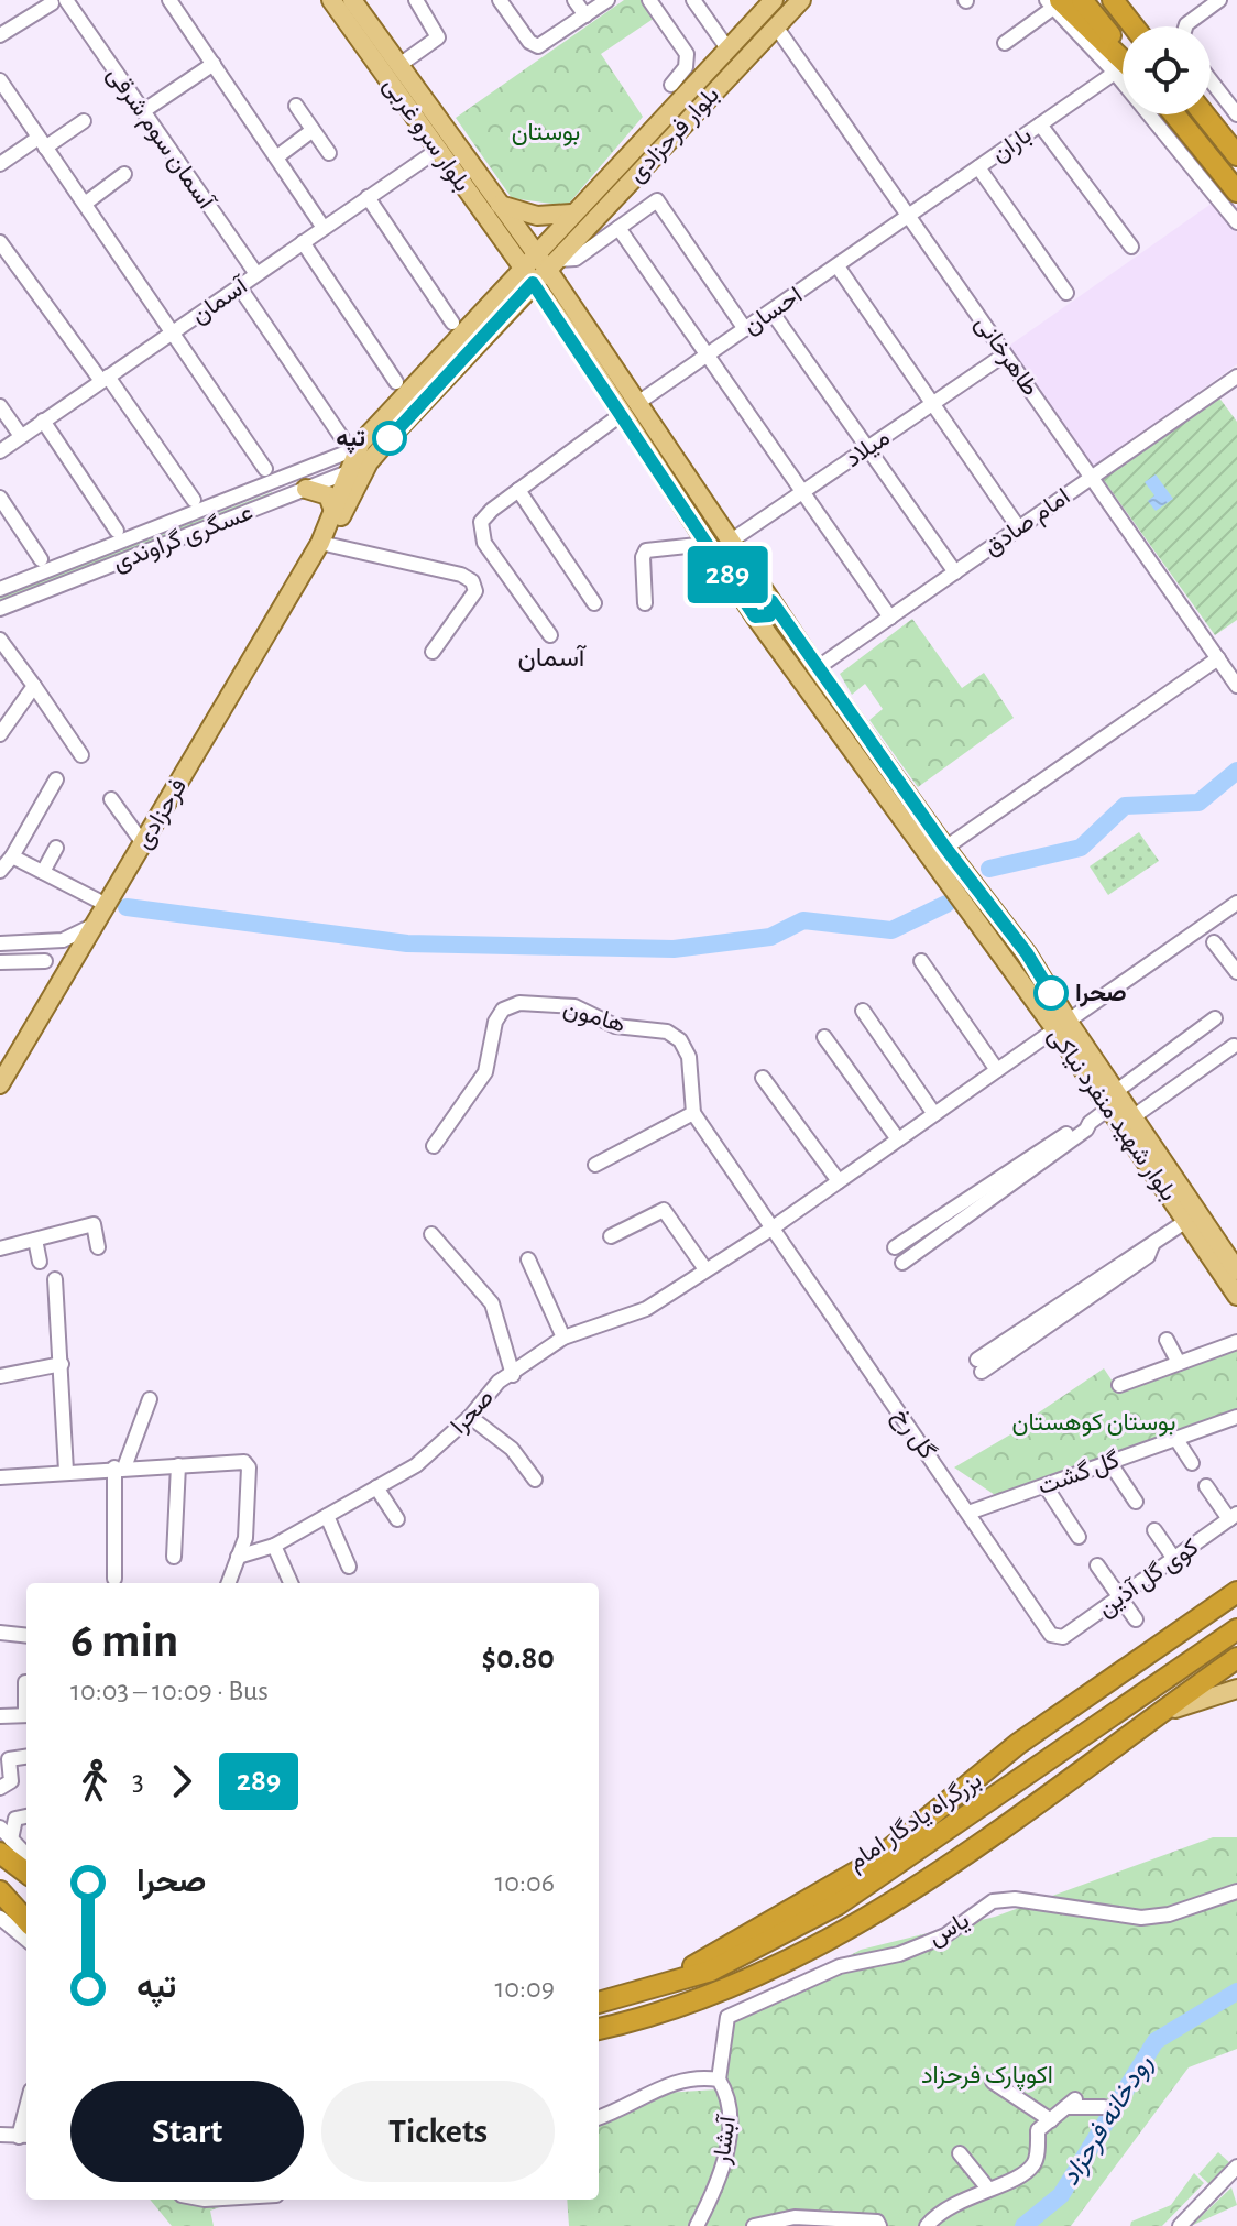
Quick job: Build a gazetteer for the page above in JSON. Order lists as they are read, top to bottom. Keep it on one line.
{"streets":{"highway":["بزرگراه یادگار امام"],"main road":["بلوار سرو غربی","بلوار فرحزادی","فرحزادی","بلوار شهید منفرد نیاکی"],"street":["آسمان سوم شرقی","باران","آسمان","احسان","طاهرخانی","میلاد","امام صادق","عسگری گراوندی","هامون","صحرا","گل رخ","گل گشت","کوی گل آذین","یاس","آبشار"]},"crossings":[["بلوار سرو غربی","بلوار فرحزادی"],["بلوار سرو غربی","آسمان"],["بلوار سرو غربی","بلوار شهید منفرد نیاکی"],["بلوار فرحزادی","طاهرخانی"],["بلوار فرحزادی","بلوار شهید منفرد نیاکی"],["آسمان سوم شرقی","آسمان"],["باران","احسان"],["باران","طاهرخانی"],["احسان","طاهرخانی"],["احسان","بلوار شهید منفرد نیاکی"],["طاهرخانی","میلاد"],["طاهرخانی","امام صادق"],["میلاد","بلوار شهید منفرد نیاکی"],["امام صادق","بلوار شهید منفرد نیاکی"],["هامون","صحرا"],["هامون","گل رخ"],["بلوار شهید منفرد نیاکی","صحرا"],["صحرا","گل رخ"],["گل رخ","گل گشت"],["گل رخ","کوی گل آذین"],["یاس","آبشار"]],"districts":["آسمان"],"water":["رودخانه فرحزاد"],"parks":["بوستان","بوستان کوهستان","اکوپارک فرحزاد"],"places":["تپه","صحرا"],"lines":["bus line 289"],"page":{"on_map":"289","heading":["6 min","10:03 – 10:09 · Bus","$0.80"],"legs":["3","289"],"list":[{"name":"صحرا","value":"10:06"},{"name":"تپه","value":"10:09"}],"buttons":["Start","Tickets"]}}
